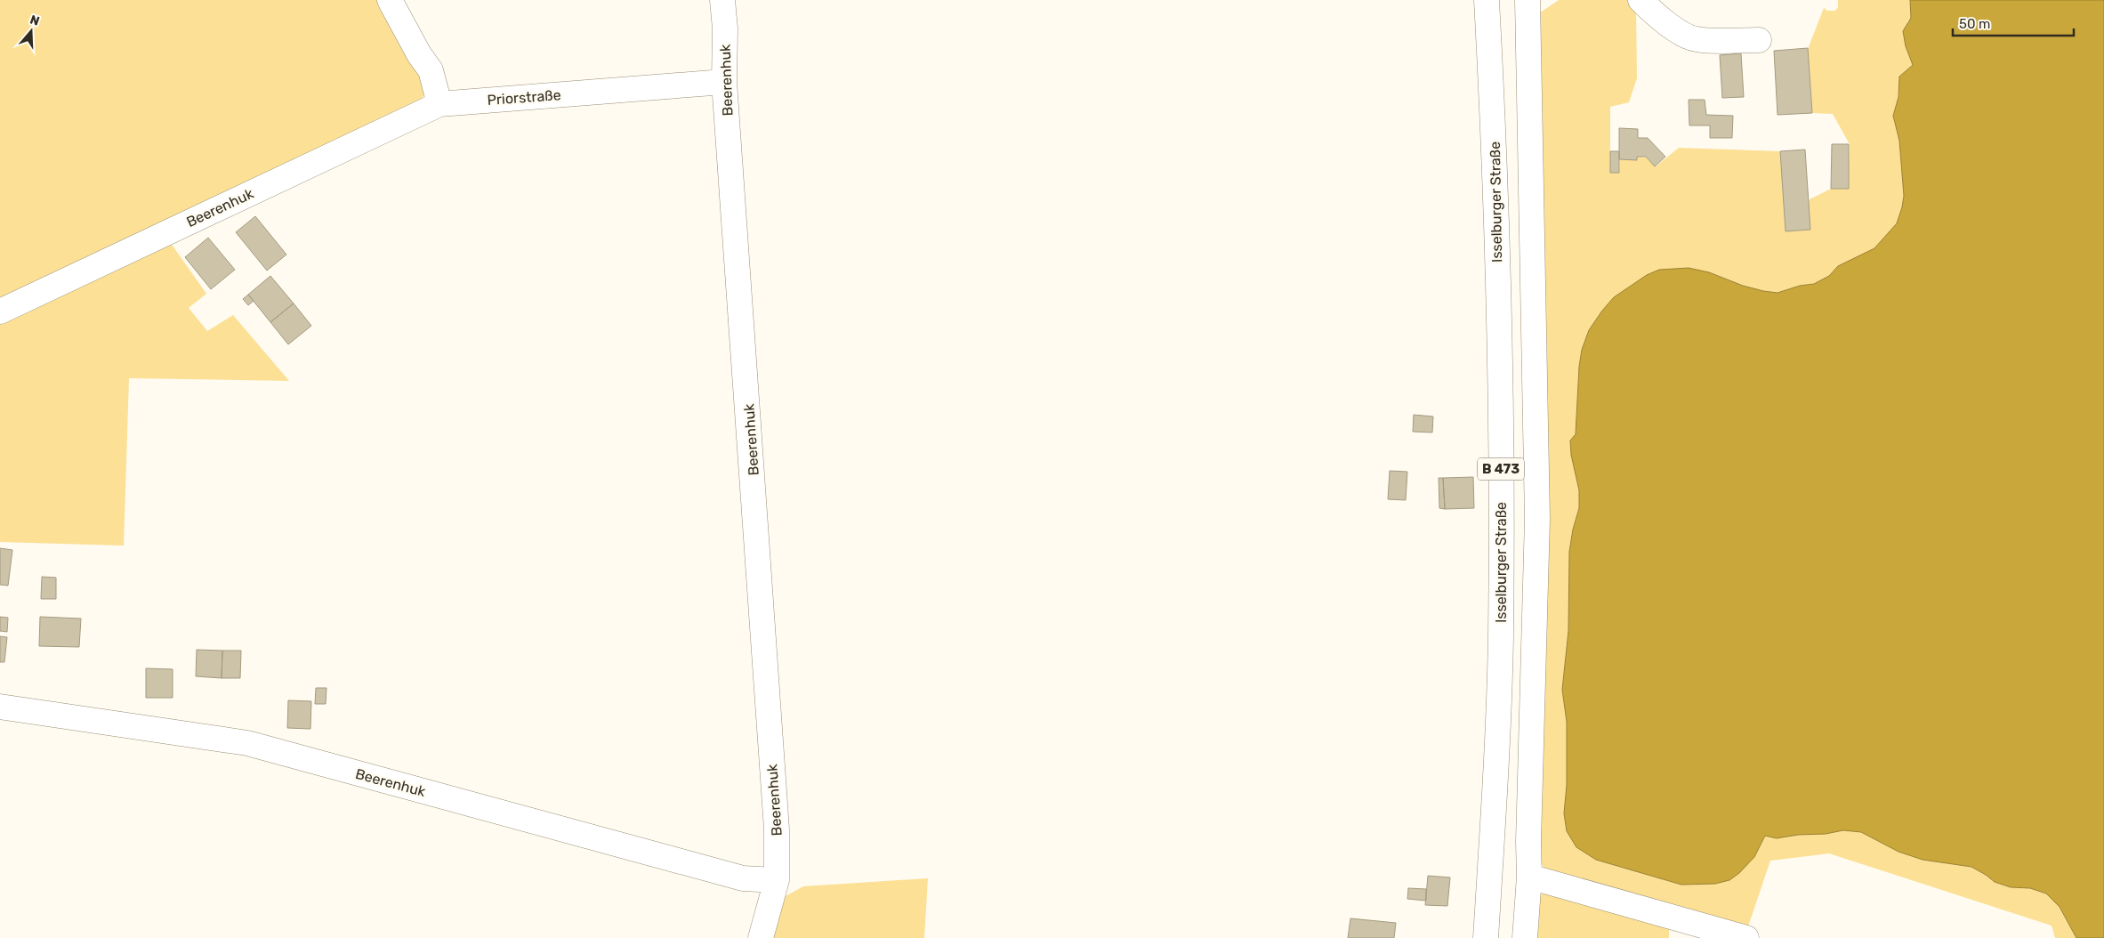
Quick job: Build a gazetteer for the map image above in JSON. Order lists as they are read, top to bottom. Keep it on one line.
{"streets":{"street":["Beerenhuk","Priorstraße","Isselburger Straße","B 473"]},"crossings":[["Beerenhuk","Priorstraße"]],"scale_bar":"50 m","north":"top"}
